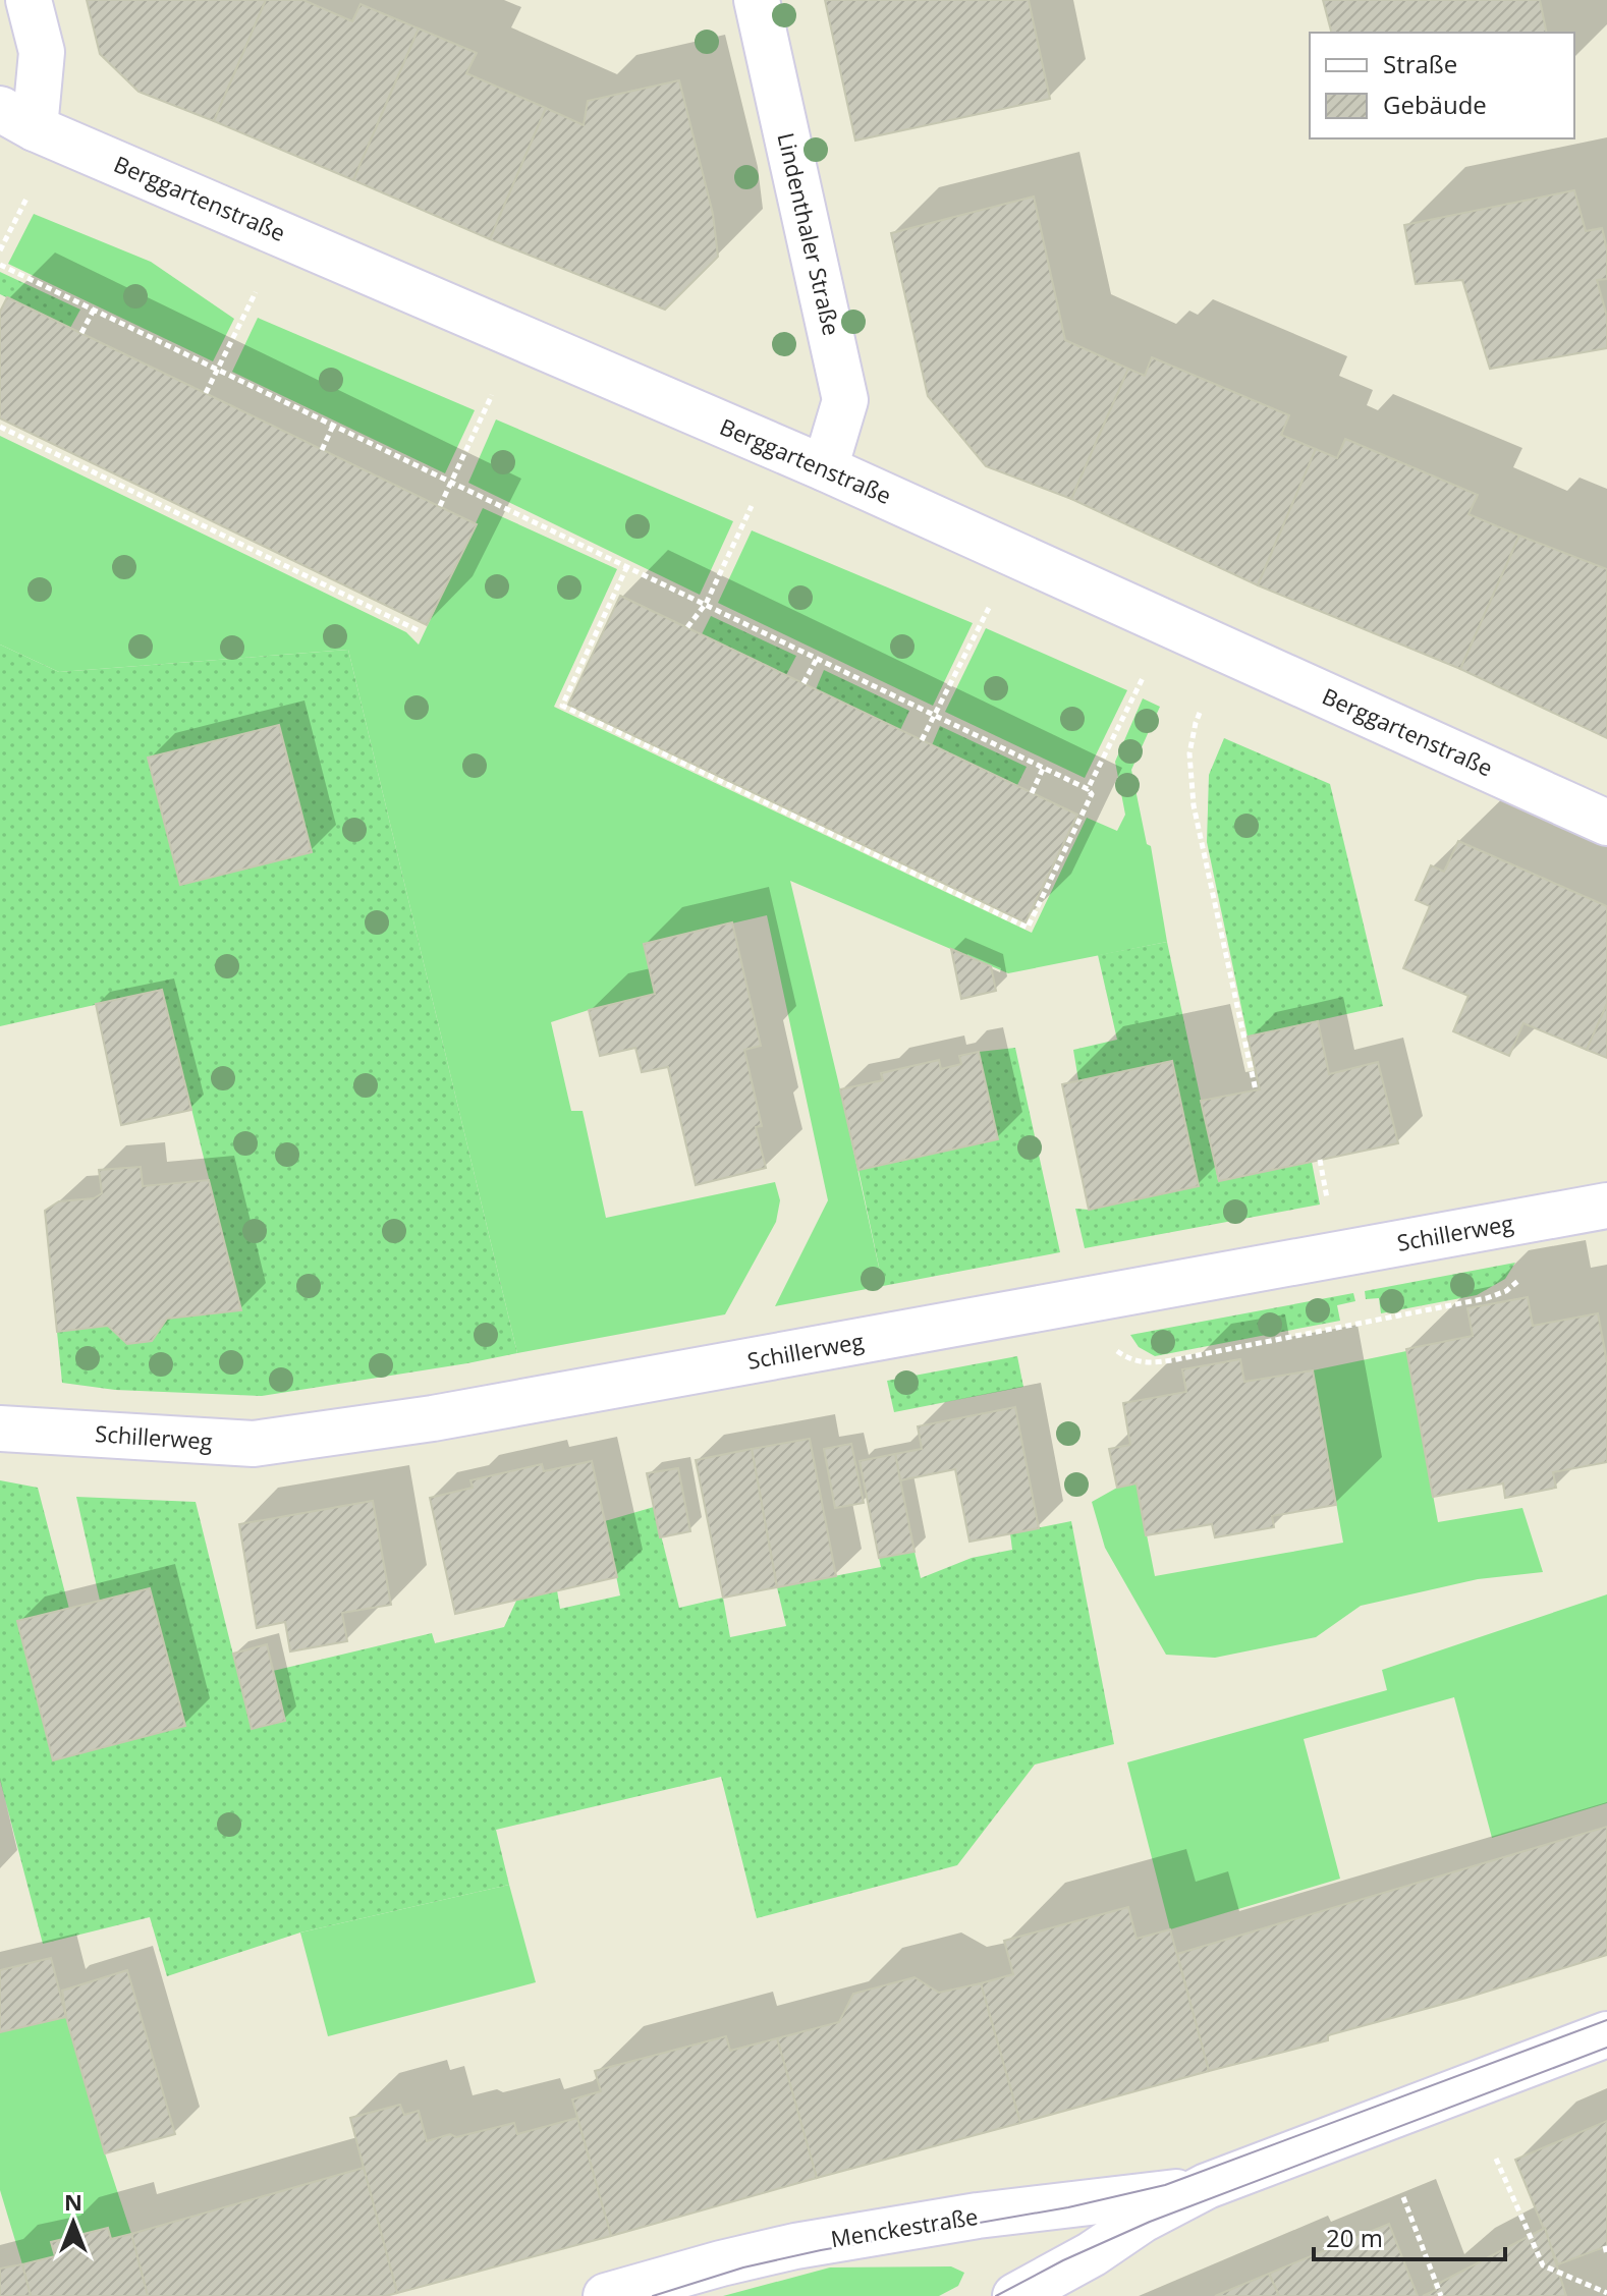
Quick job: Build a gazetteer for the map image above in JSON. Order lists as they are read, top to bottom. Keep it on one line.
{"streets":{"street":["Berggartenstraße","Lindenthaler Straße","Schillerweg","Menckestraße"]},"crossings":[["Berggartenstraße","Lindenthaler Straße"]],"legend":["Straße","Gebäude"],"scale_bar":"20 m","north":"top"}
